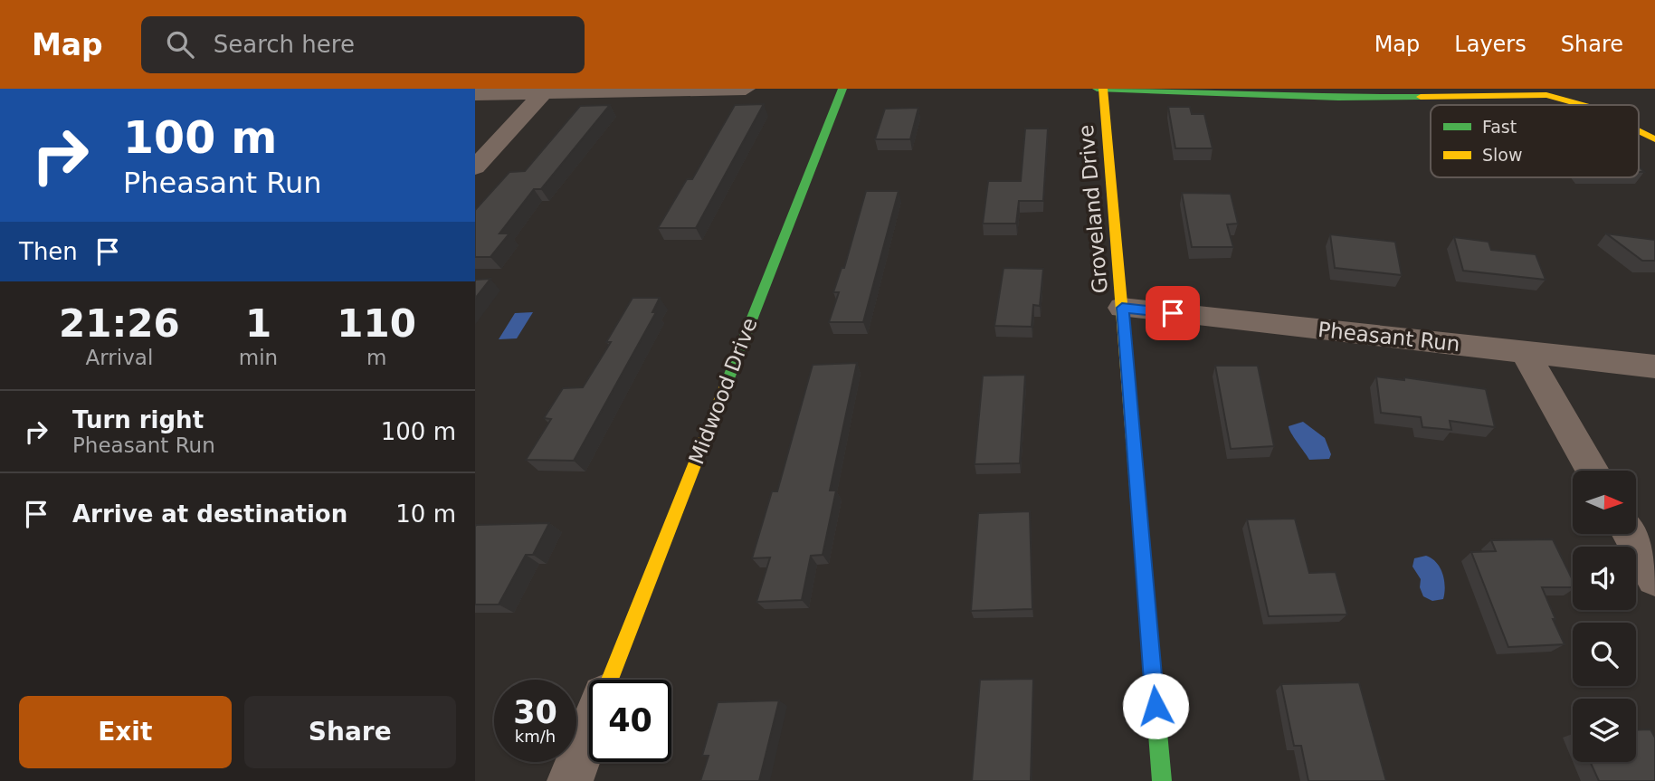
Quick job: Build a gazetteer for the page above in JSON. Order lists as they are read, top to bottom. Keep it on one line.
{"streets":{"street":["Groveland Drive","Pheasant Run","Midwood Drive"]},"crossings":[["Groveland Drive","Pheasant Run"]],"legend":["Fast","Slow"],"north":"right","page":{"header":"Map","search":"Search here","nav":["Map","Layers","Share"],"turn":["100 m","Pheasant Run"],"then":"Then","eta":["21:26","Arrival","1","min","110","m"],"list":[{"name":"Turn right","note":"Pheasant Run","value":"100 m"},{"name":"Arrive at destination","value":"10 m"}],"speed":"30 km/h","limit":"40","buttons":["Exit","Share"]}}
